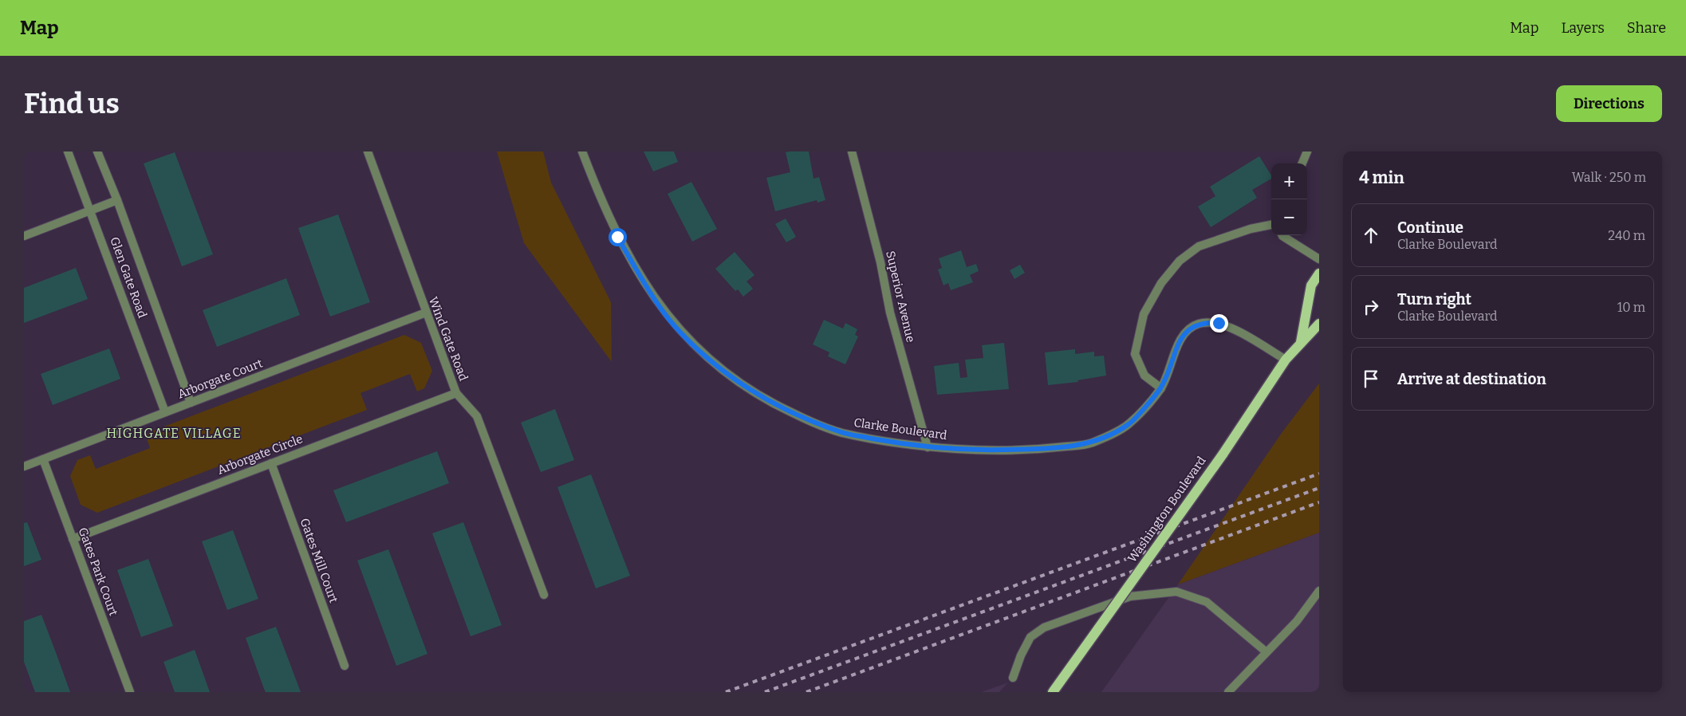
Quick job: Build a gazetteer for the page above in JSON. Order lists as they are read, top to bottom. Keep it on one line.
{"streets":{"main road":["Washington Boulevard"],"street":["Glen Gate Road","Superior Avenue","Wind Gate Road","Arborgate Court","Clarke Boulevard","Arborgate Circle","Gates Mill Court","Gates Park Court"]},"crossings":[["Glen Gate Road","Arborgate Court"],["Superior Avenue","Clarke Boulevard"],["Wind Gate Road","Arborgate Court"],["Wind Gate Road","Arborgate Circle"],["Arborgate Court","Gates Park Court"],["Clarke Boulevard","Washington Boulevard"],["Arborgate Circle","Gates Mill Court"],["Arborgate Circle","Gates Park Court"]],"districts":["HIGHGATE VILLAGE"],"page":{"header":"Map","nav":["Map","Layers","Share"],"buttons":"Directions","title":"Find us","heading":["4 min","Walk · 250 m"],"map_buttons":["+","−"],"list":[["Continue","Clarke Boulevard","240 m"],["Turn right","Clarke Boulevard","10 m"],"Arrive at destination"]}}
